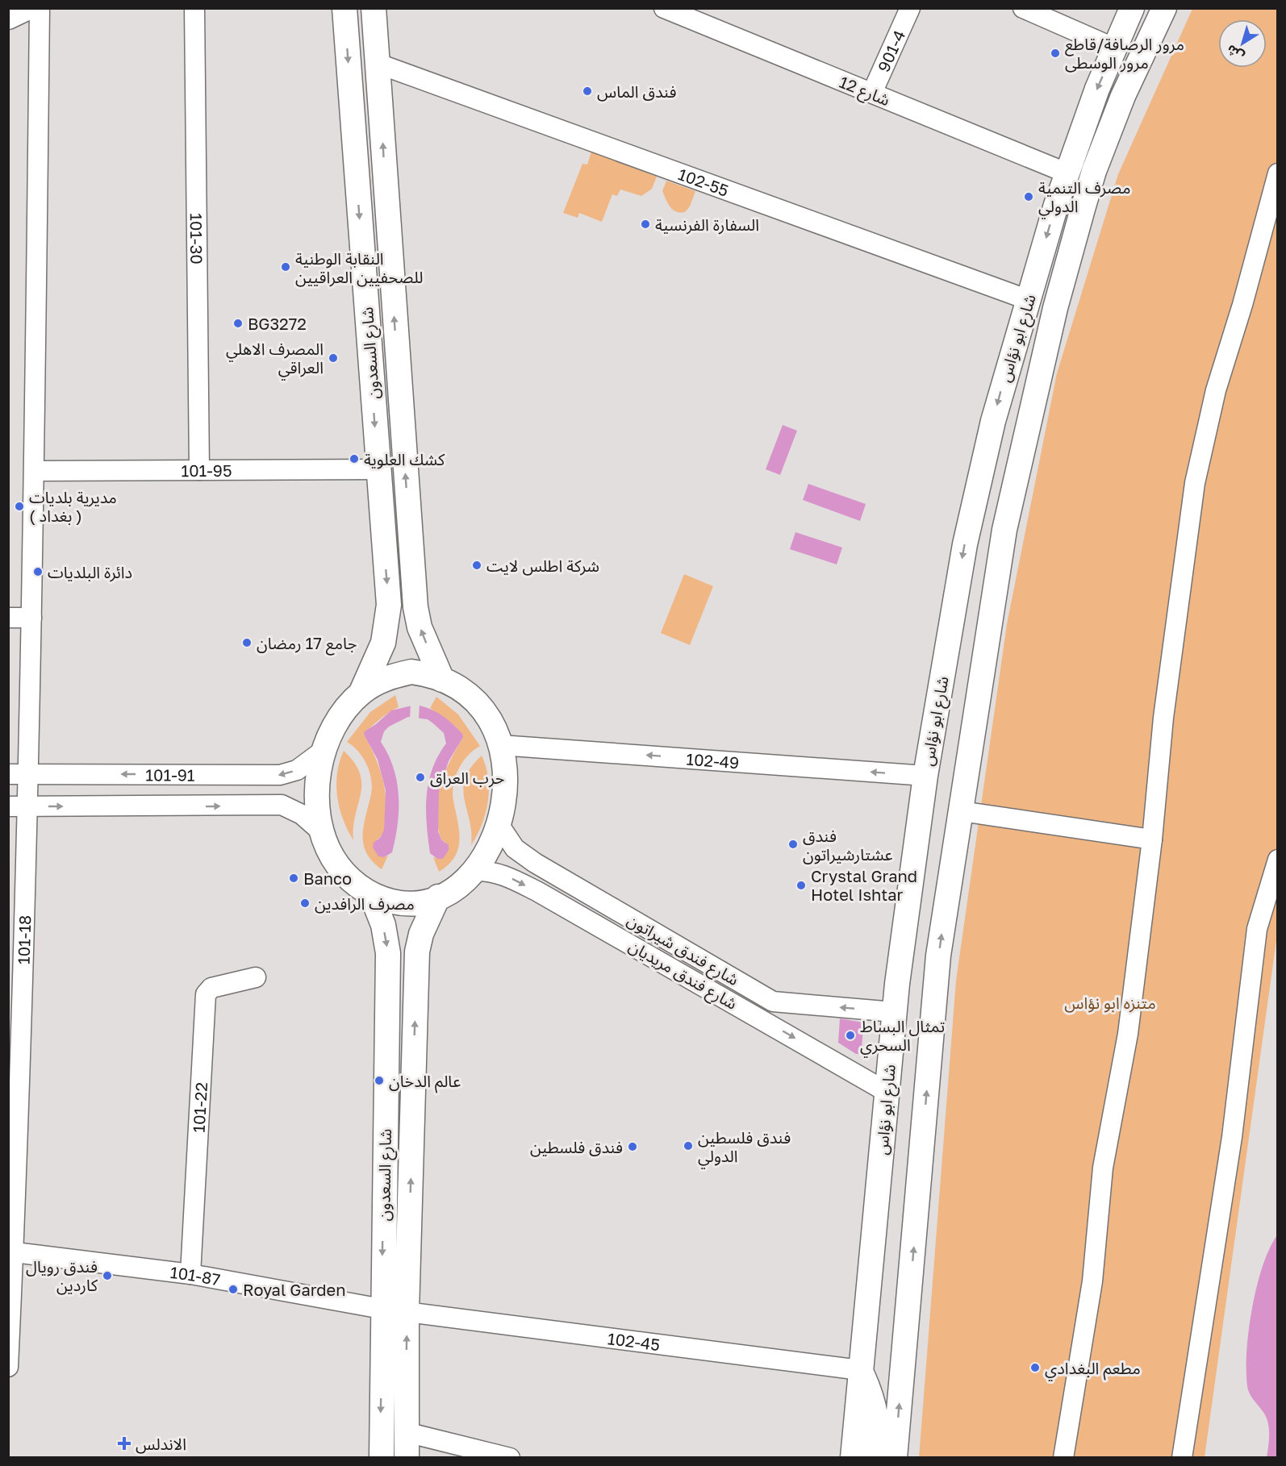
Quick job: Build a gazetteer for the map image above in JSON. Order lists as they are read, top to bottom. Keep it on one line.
{"streets":{"main road":["شارع ابو نؤاس","شارع السعدون"],"street":["901-4","شارع 12","102-55","101-30","101-95","102-49","101-91","101-18","شارع فندق شيراتون","شارع فندق مريديان","101-22","101-87","102-45"]},"crossings":[["901-4","شارع 12"],["شارع 12","شارع ابو نؤاس"],["102-55","شارع ابو نؤاس"],["102-55","شارع السعدون"],["101-30","101-95"],["شارع ابو نؤاس","102-49"],["شارع ابو نؤاس","شارع فندق شيراتون"],["شارع ابو نؤاس","شارع فندق مريديان"],["شارع ابو نؤاس","102-45"],["شارع السعدون","101-95"],["شارع السعدون","101-87"],["شارع السعدون","102-45"],["101-95","101-18"],["101-91","101-18"],["101-18","101-87"],["101-22","101-87"]],"one_way":["102-49","شارع فندق مريديان"],"parks":["متنزه ابو نؤاس"],"places":{"other":["مرور الرصافة/قاطع مرور الوسطى","فندق الماس","مصرف التنمية الدولي","السفارة الفرنسية","النقابة الوطنية للصحفيين العراقيين","BG3272","المصرف الاهلي العراقي","كشك العلوية","مديرية بلديات ( بغداد )","شركة اطلس لايت","دائرة البلديات","جامع 17 رمضان","حرب العراق","فندق عشتارشيراتون","Banco","Crystal Grand Hotel Ishtar","مصرف الرافدين","تمثال البساط السحري","عالم الدخان","فندق فلسطين الدولي","فندق فلسطين","فندق رويال كاردين","Royal Garden","مطعم البغدادي"],"health":["الاندلس"]},"north":"bottom left"}
